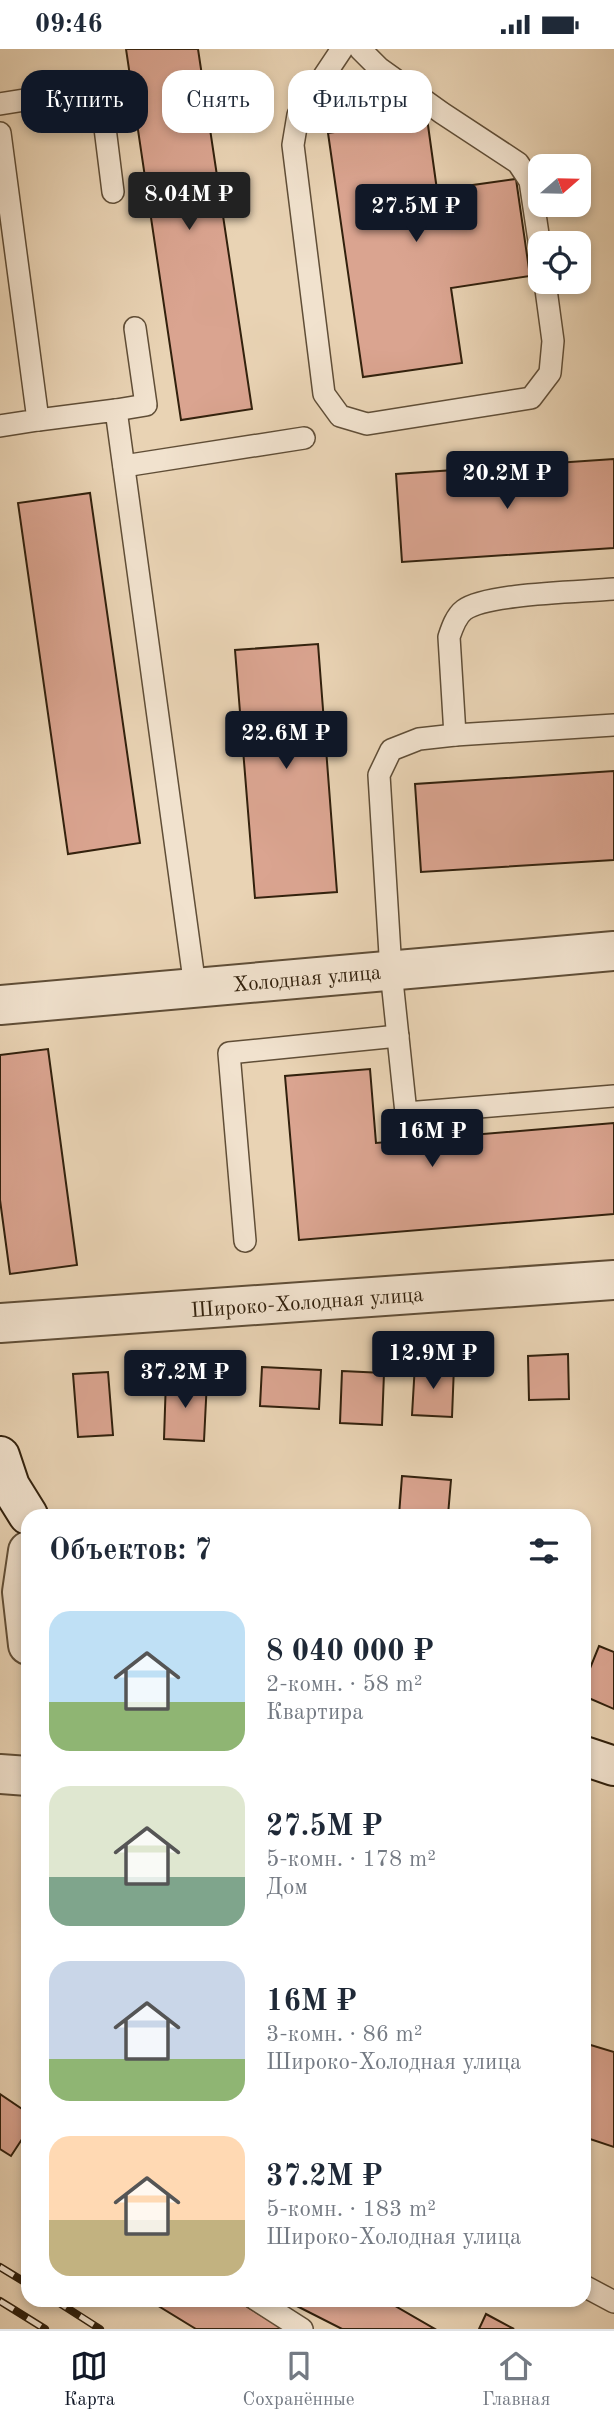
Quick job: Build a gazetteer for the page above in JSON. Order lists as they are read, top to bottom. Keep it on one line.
{"streets":{"street":["Холодная улица","Широко-Холодная улица"]},"north":"right","page":{"status":"09:46","chip":["Купить","Снять","Фильтры"],"price":["8.04M ₽","27.5M ₽","20.2M ₽","22.6M ₽","16M ₽","12.9M ₽","37.2M ₽"],"heading":"Объектов: 7","list":[{"name":"8 040 000 ₽","note":"2-комн. · 58 m² · Квартира"},{"name":"27.5M ₽","note":"5-комн. · 178 m² · Дом"},{"name":"16M ₽","note":"3-комн. · 86 m² · Широко-Холодная улица"},{"name":"37.2M ₽","note":"5-комн. · 183 m² · Широко-Холодная улица"}],"tabs":["Карта","Сохранённые","Главная"]}}
